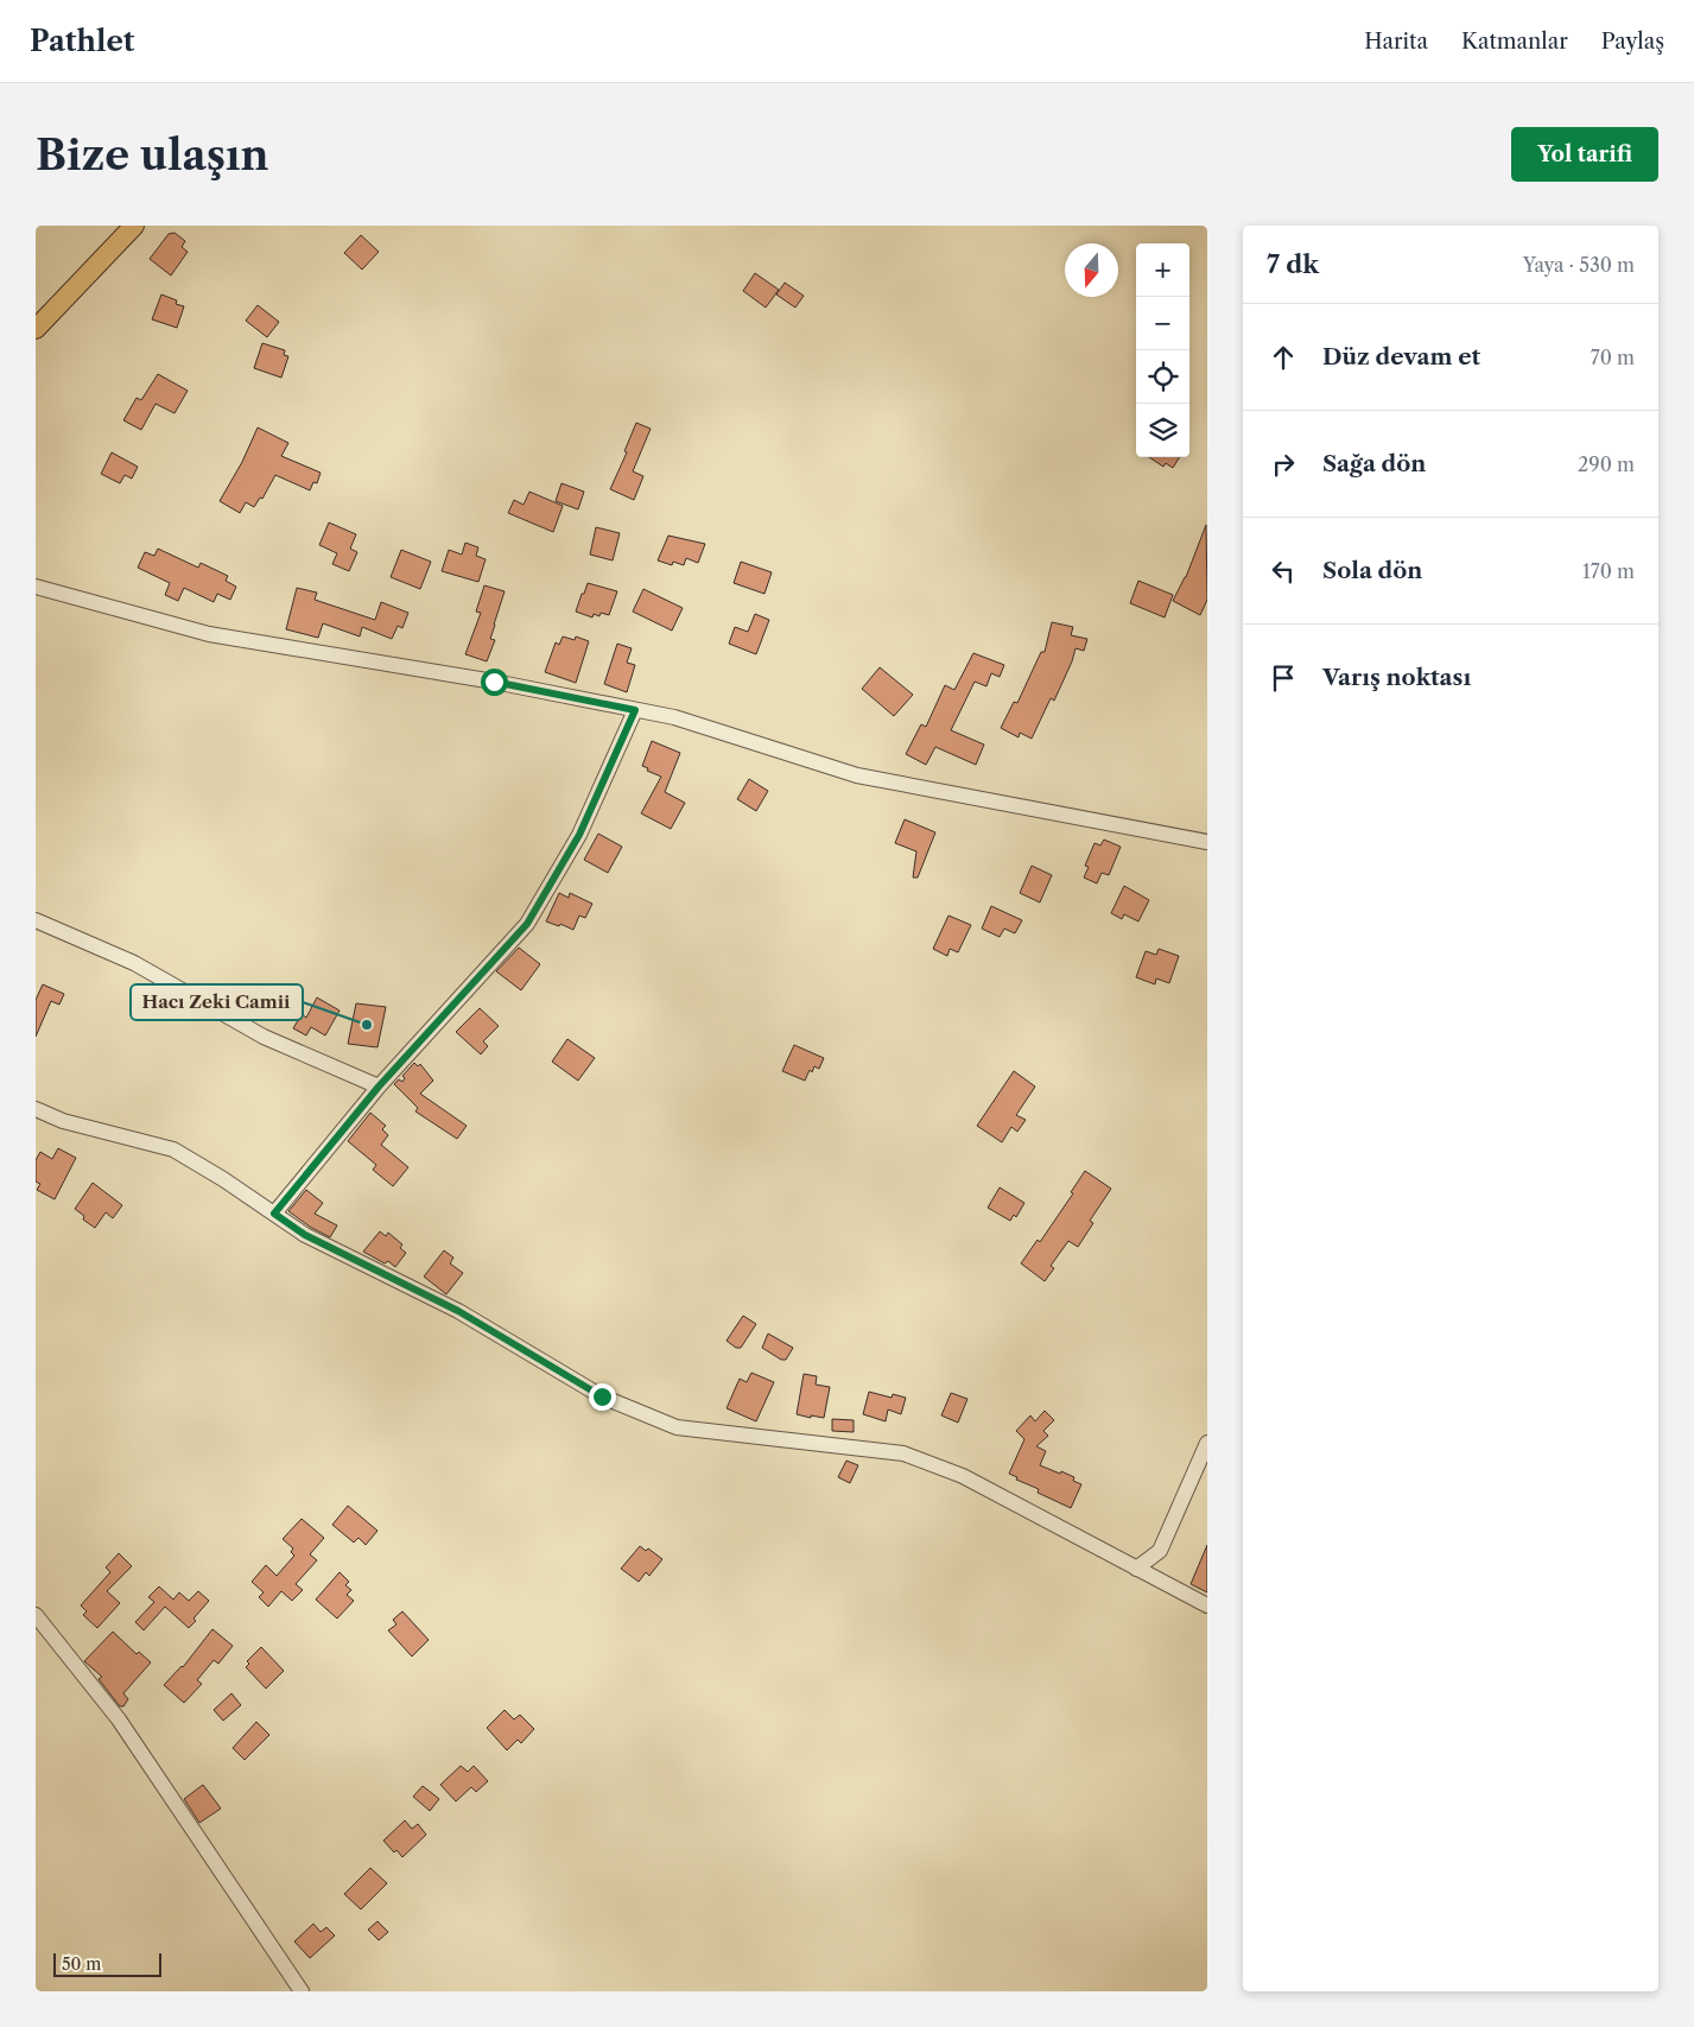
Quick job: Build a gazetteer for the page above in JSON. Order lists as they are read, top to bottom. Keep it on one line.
{"places":["Hacı Zeki Camii"],"scale_bar":"50 m","north":"bottom","page":{"header":"Pathlet","nav":["Harita","Katmanlar","Paylaş"],"buttons":"Yol tarifi","title":"Bize ulaşın","heading":["7 dk","Yaya · 530 m"],"map_buttons":["+","−"],"list":[["Düz devam et","70 m"],["Sağa dön","290 m"],["Sola dön","170 m"],"Varış noktası"],"scale":"50 m"}}
